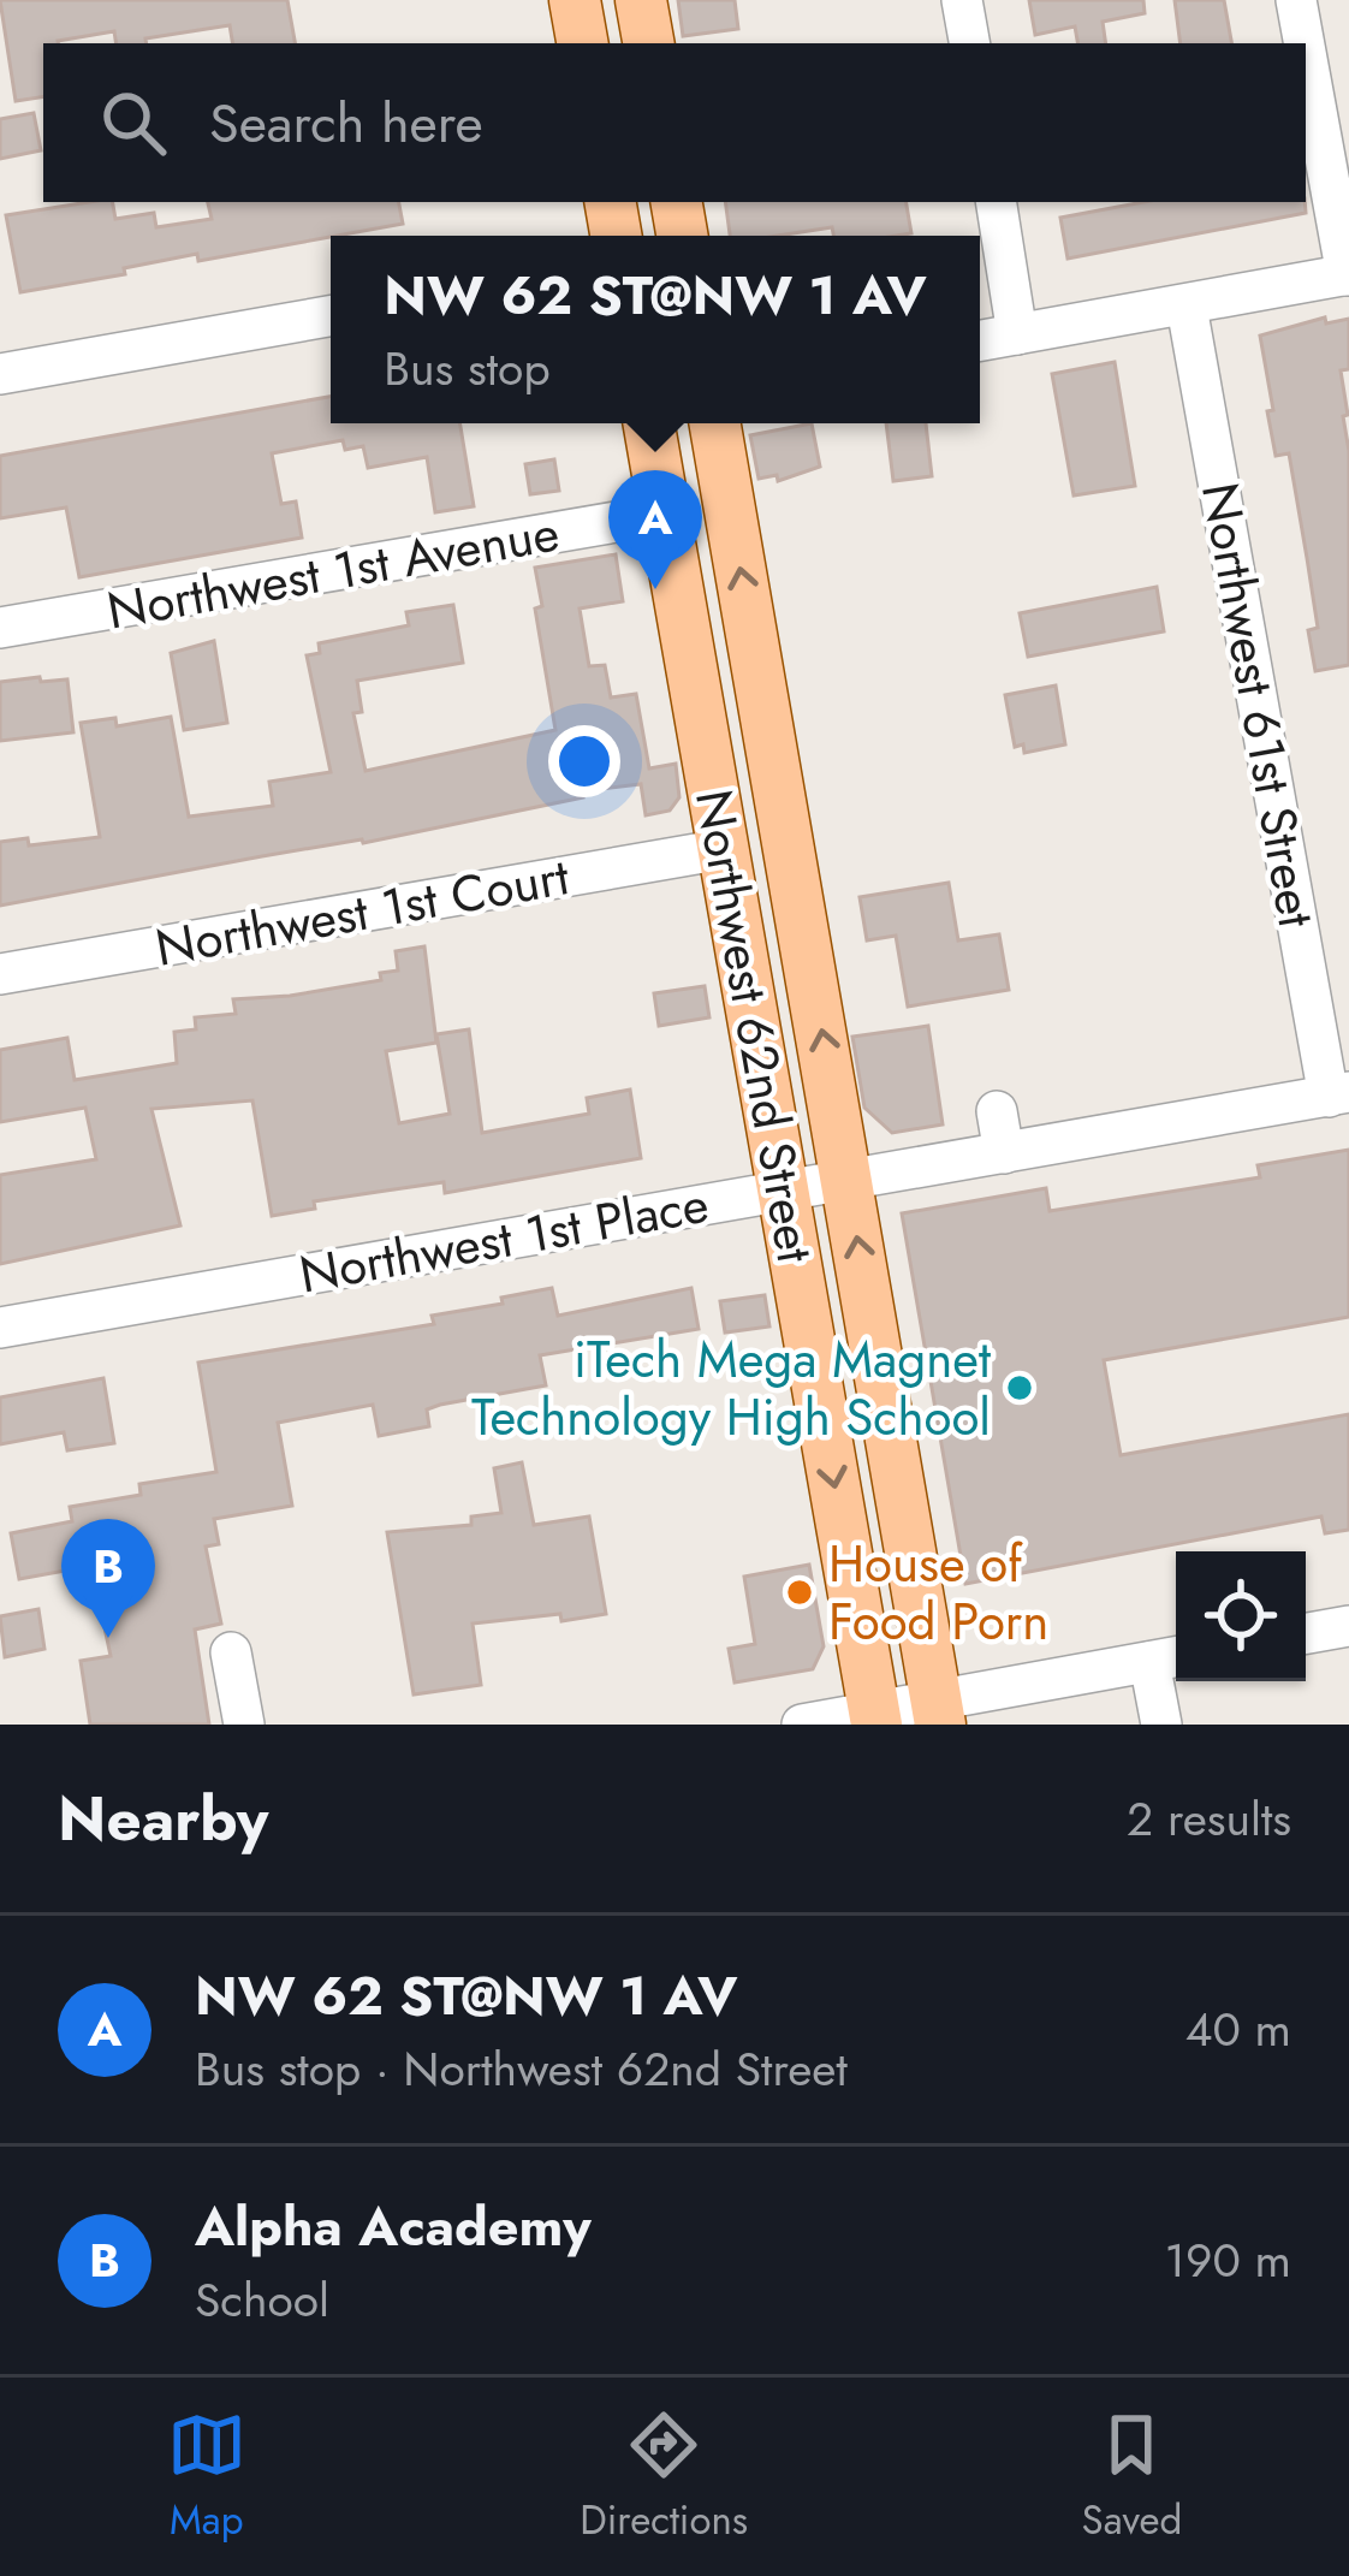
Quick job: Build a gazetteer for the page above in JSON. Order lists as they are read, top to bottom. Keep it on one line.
{"streets":{"main road":["Northwest 62nd Street"],"street":["Northwest 1st Avenue","Northwest 61st Street","Northwest 1st Court","Northwest 1st Place"]},"crossings":[["Northwest 1st Avenue","Northwest 62nd Street"],["Northwest 61st Street","Northwest 1st Place"],["Northwest 1st Court","Northwest 62nd Street"],["Northwest 62nd Street","Northwest 1st Place"]],"places":["iTech Mega Magnet Technology High School","House of Food Porn"],"page":{"search":"Search here","popup":["NW 62 ST@NW 1 AV","Bus stop"],"pins":["A","B"],"heading":["Nearby","2 results"],"list":[{"mark":"A","name":"NW 62 ST@NW 1 AV","note":"Bus stop · Northwest 62nd Street","value":"40 m"},{"mark":"B","name":"Alpha Academy","note":"School","value":"190 m"}],"nav":["Map","Directions","Saved"]}}
